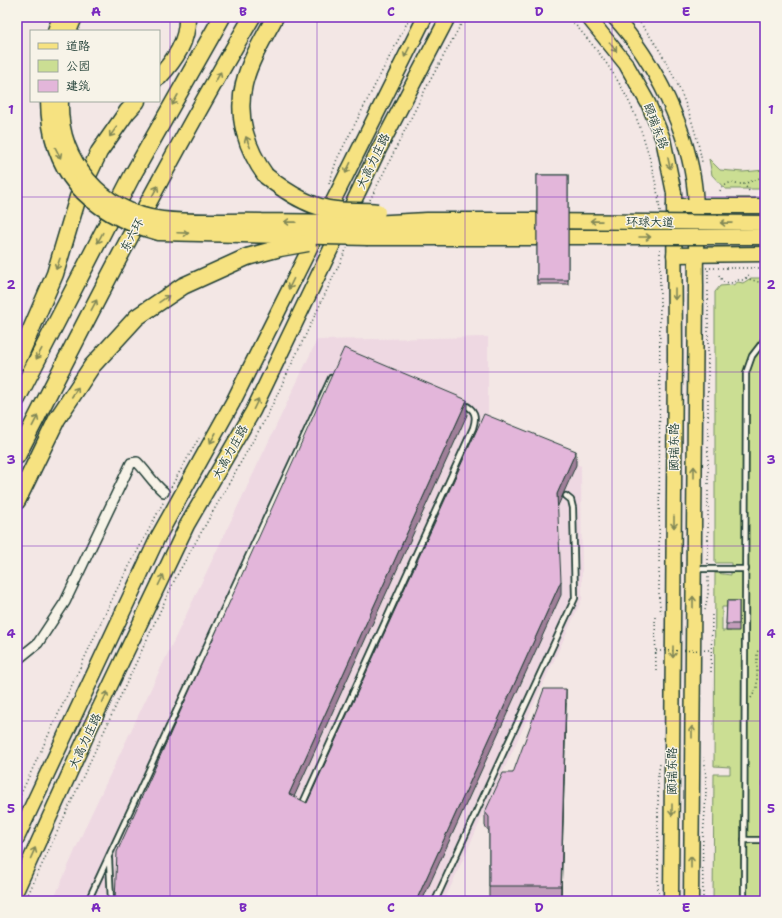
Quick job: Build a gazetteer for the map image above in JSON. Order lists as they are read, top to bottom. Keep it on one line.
{"streets":{"highway":["东六环"],"main road":["颐瑞东路","大高力庄路","环球大道"]},"legend":["道路","公园","建筑"],"grid":{"columns":["A","B","C","D","E"],"rows":["1","2","3","4","5"]}}
